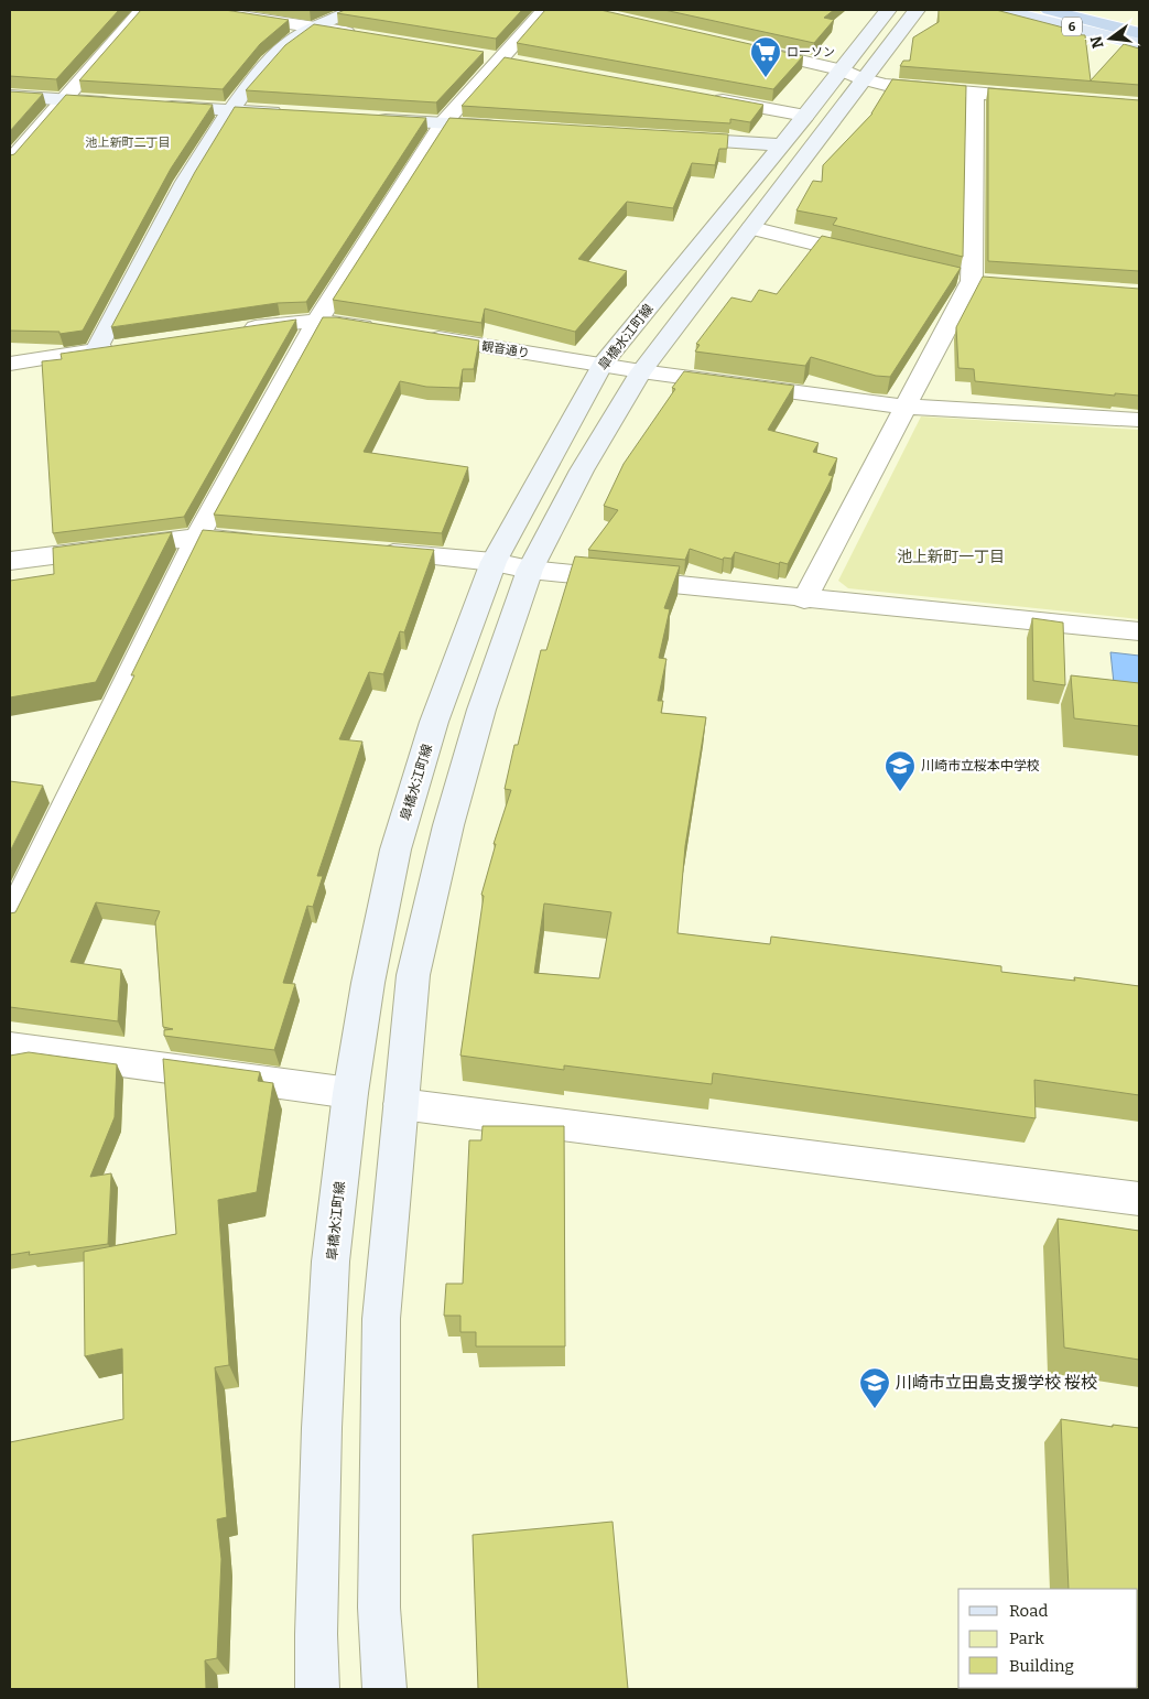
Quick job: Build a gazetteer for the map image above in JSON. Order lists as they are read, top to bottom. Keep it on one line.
{"streets":{"main road":["6"],"street":["皐橋水江町線","観音通り"]},"crossings":[["皐橋水江町線","観音通り"]],"districts":["池上新町二丁目","池上新町一丁目"],"places":{"supermarket":["ローソン"],"school or university":["川崎市立桜本中学校","川崎市立田島支援学校 桜校"]},"legend":["Road","Park","Building"],"north":"left"}
